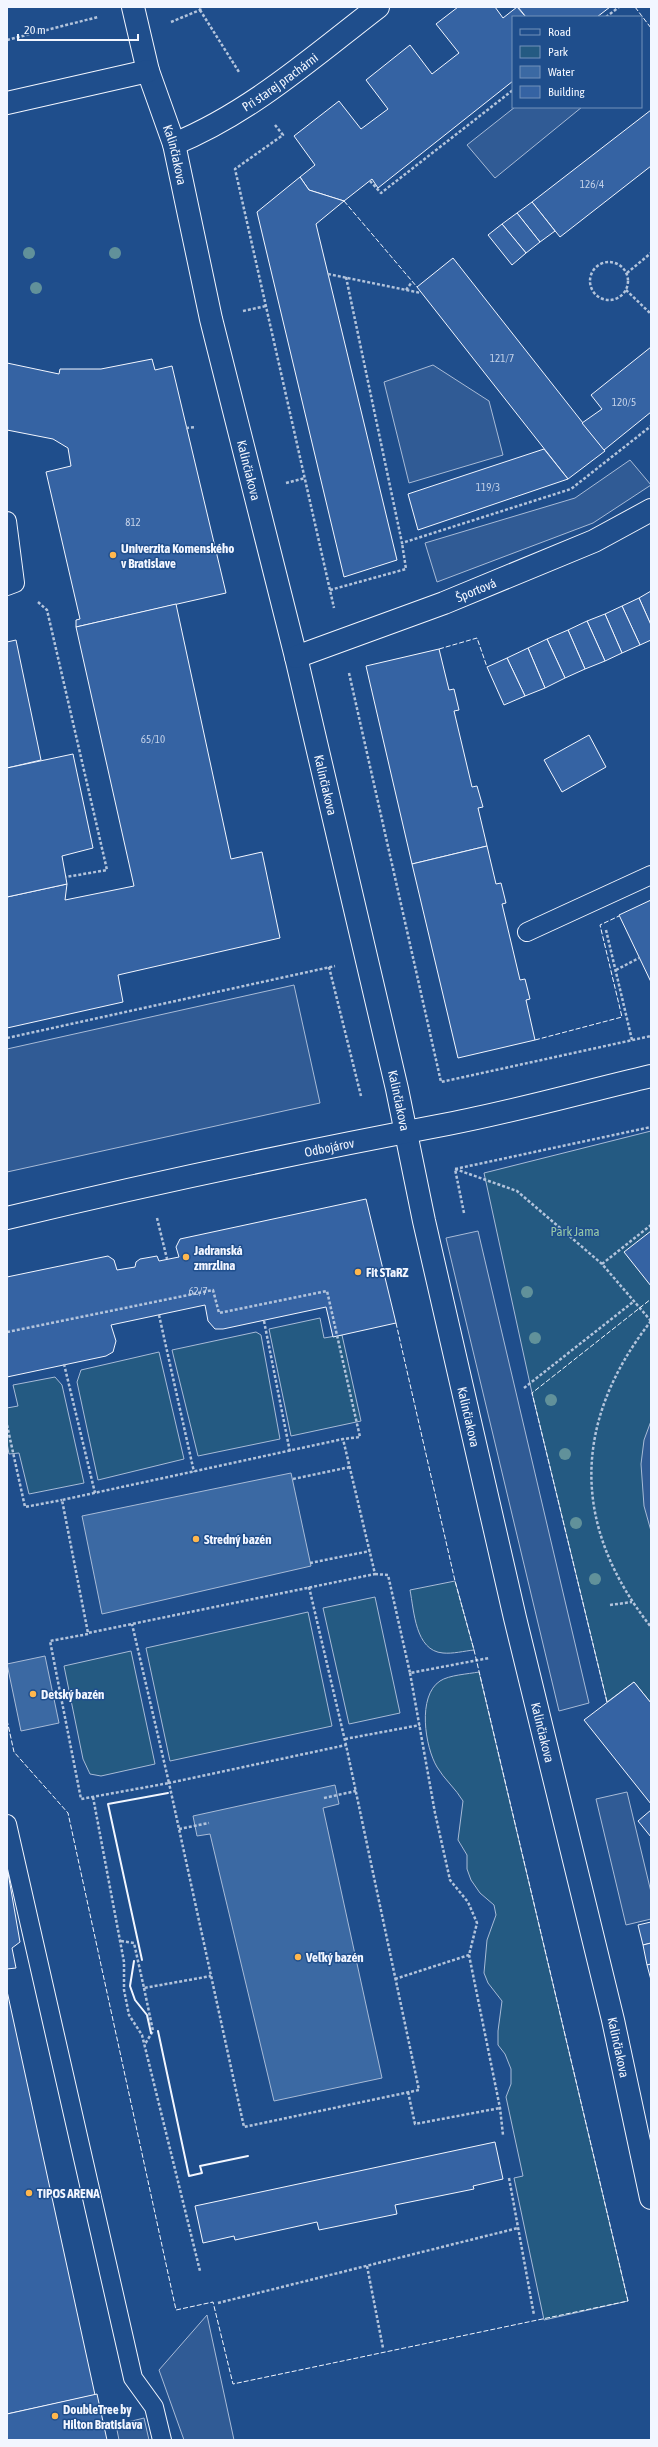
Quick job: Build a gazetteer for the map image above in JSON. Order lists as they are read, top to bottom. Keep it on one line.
{"streets":{"street":["Pri starej prachárni","Kalinčiakova","Športová","Odbojárov"]},"crossings":[["Pri starej prachárni","Kalinčiakova"],["Kalinčiakova","Športová"],["Kalinčiakova","Odbojárov"]],"parks":["Park Jama"],"places":["Univerzita Komenského v Bratislave","Jadranská zmrzlina","Fit STaRZ","Stredný bazén","Detský bazén","Veľký bazén","TIPOS ARENA","DoubleTree by Hilton Bratislava"],"house_numbers":["126/4","121/7","120/5","119/3","812","65/10","62/7"],"legend":["Road","Park","Water","Building"],"scale_bar":"20 m"}
